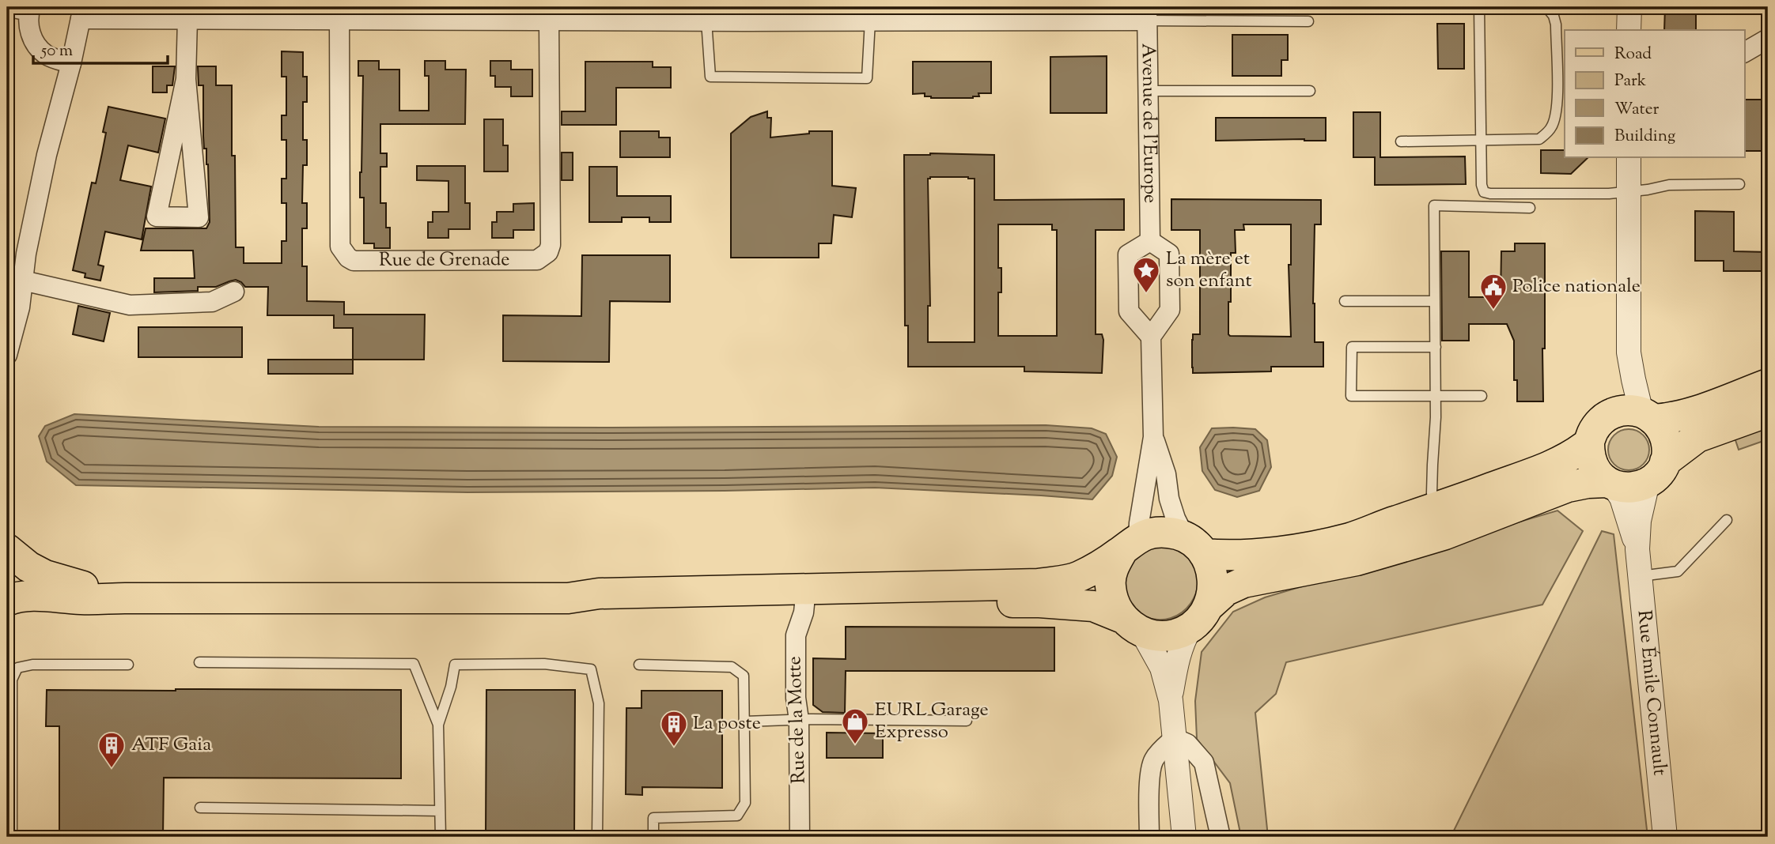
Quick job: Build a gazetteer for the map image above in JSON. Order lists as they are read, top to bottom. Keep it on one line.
{"streets":{"street":["Avenue de l'Europe","Rue de Grenade","Rue Émile Connault","Rue de la Motte"]},"places":{"place":["La mère et son enfant"],"public building":["Police nationale"],"shop":["EURL Garage Expresso"],"building":["La poste","ATF Gaia"]},"legend":["Road","Park","Water","Building"],"scale_bar":"50 m"}
